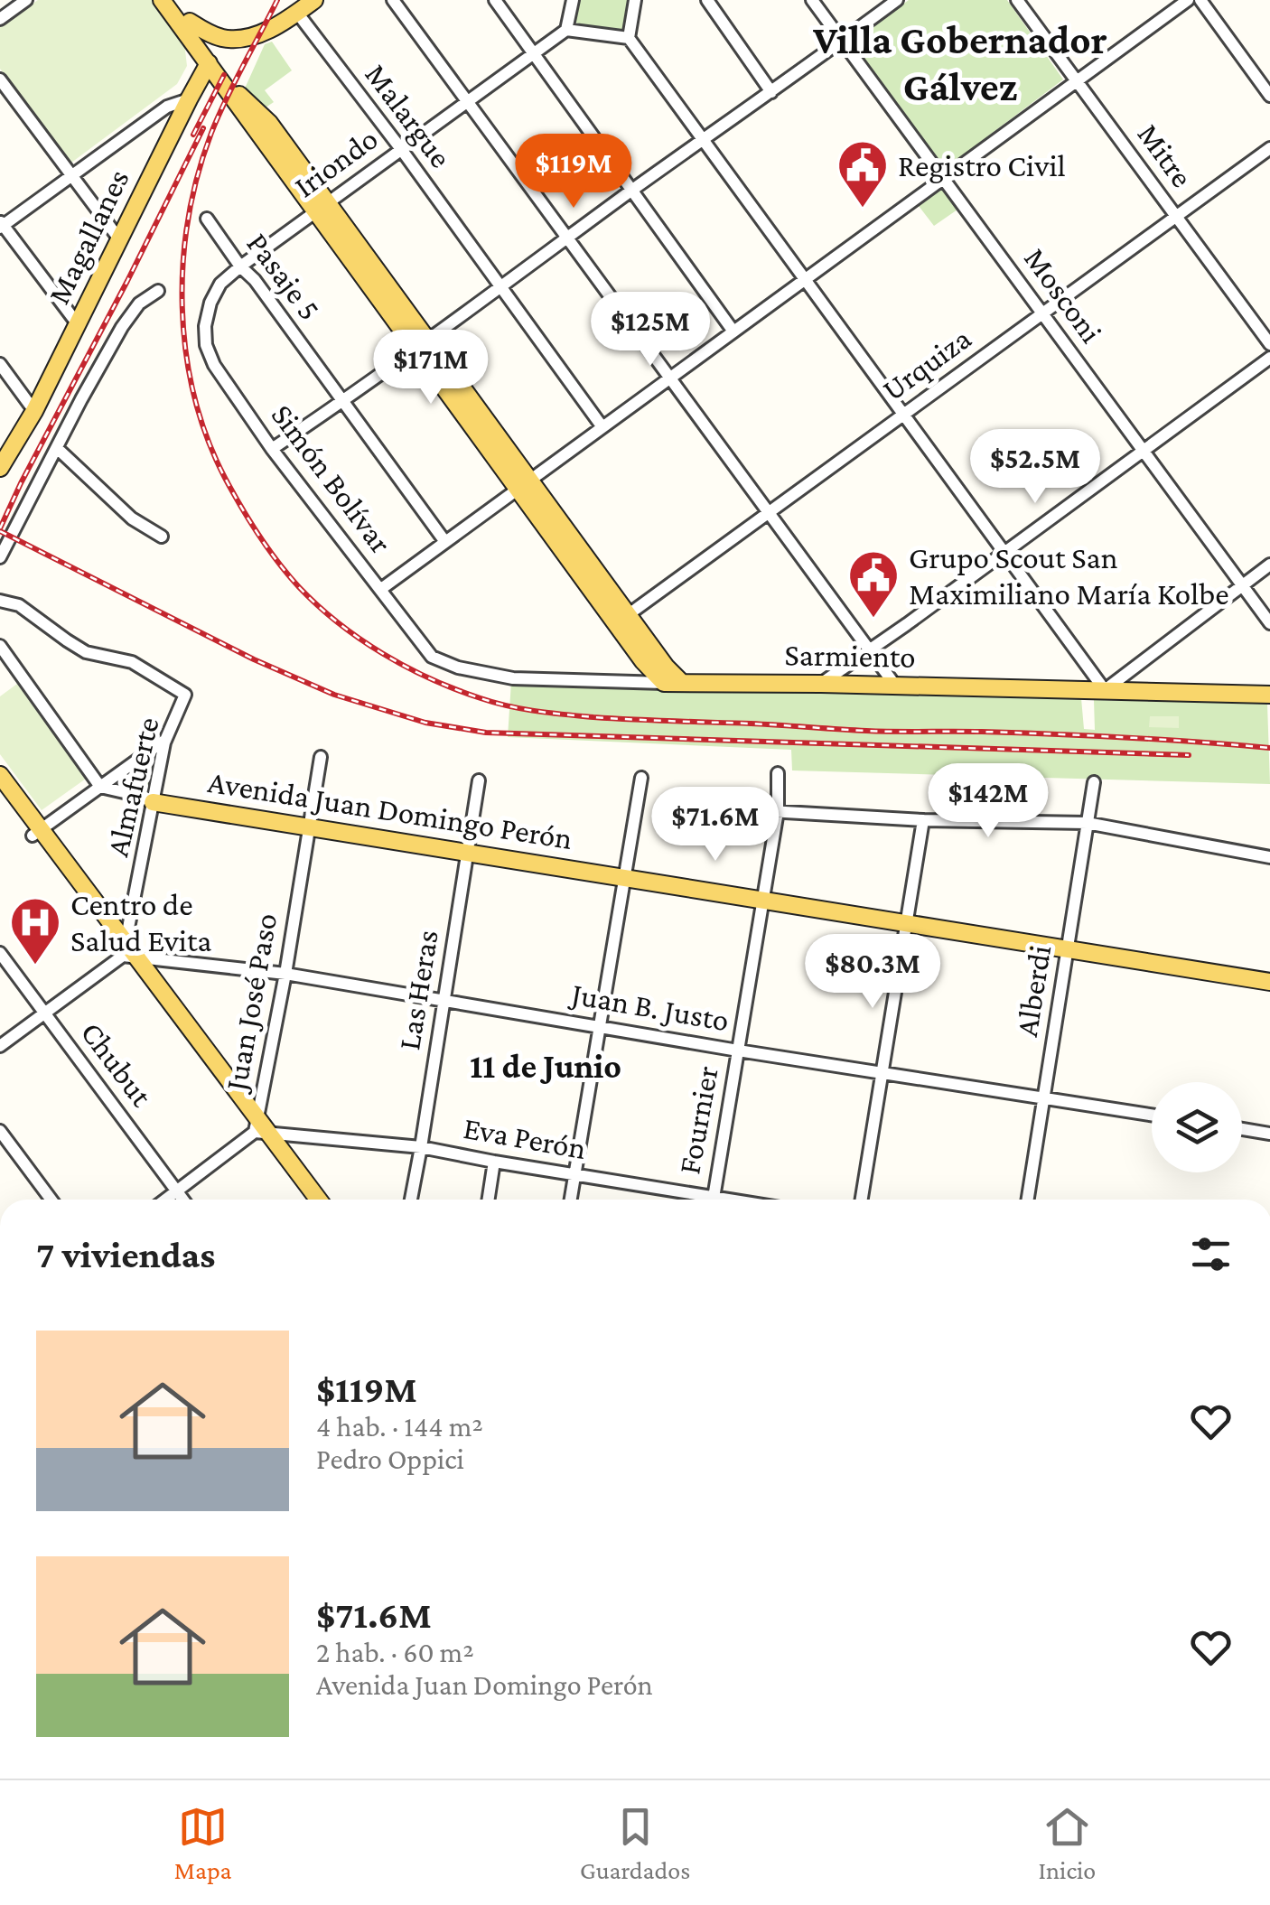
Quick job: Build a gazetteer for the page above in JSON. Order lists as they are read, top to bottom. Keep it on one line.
{"streets":{"main road":["Magallanes","Sarmiento","Avenida Juan Domingo Perón"],"street":["Malargue","Mitre","Iriondo","Pasaje 5","Mosconi","Urquiza","Simón Bolívar","Almafuerte","Las Heras","Alberdi","Juan José Paso","Juan B. Justo","Chubut","Fournier","Eva Perón"]},"crossings":[["Malargue","Iriondo"],["Malargue","Magallanes"],["Mitre","Urquiza"],["Iriondo","Pasaje 5"],["Iriondo","Simón Bolívar"],["Mosconi","Urquiza"],["Simón Bolívar","Sarmiento"],["Almafuerte","Avenida Juan Domingo Perón"],["Almafuerte","Juan B. Justo"],["Avenida Juan Domingo Perón","Las Heras"],["Avenida Juan Domingo Perón","Alberdi"],["Avenida Juan Domingo Perón","Juan José Paso"],["Avenida Juan Domingo Perón","Fournier"],["Las Heras","Juan B. Justo"],["Las Heras","Eva Perón"],["Alberdi","Juan B. Justo"],["Juan José Paso","Juan B. Justo"],["Juan José Paso","Chubut"],["Juan José Paso","Eva Perón"],["Juan B. Justo","Fournier"]],"districts":["Villa Gobernador Gálvez","11 de Junio"],"places":{"public building":["Registro Civil","Grupo Scout San Maximiliano María Kolbe"],"hospital":["Centro de Salud Evita"]},"page":{"price":["$119M","$125M","$171M","$52.5M","$142M","$71.6M","$80.3M"],"heading":"7 viviendas","list":[{"name":"$119M","note":"4 hab. · 144 m² · Pedro Oppici"},{"name":"$71.6M","note":"2 hab. · 60 m² · Avenida Juan Domingo Perón"}],"tabs":["Mapa","Guardados","Inicio"]}}
